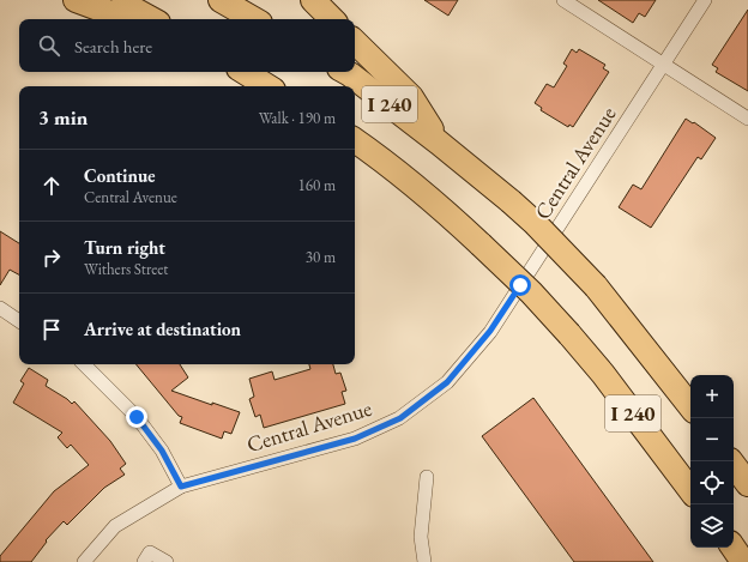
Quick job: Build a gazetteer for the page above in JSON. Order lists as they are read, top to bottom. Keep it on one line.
{"streets":{"highway":["I 240"],"street":["Central Avenue"]},"page":{"search":"Search here","heading":["3 min","Walk · 190 m"],"list":[["Continue","Central Avenue","160 m"],["Turn right","Withers Street","30 m"],"Arrive at destination"],"map_buttons":["+","−"]}}
